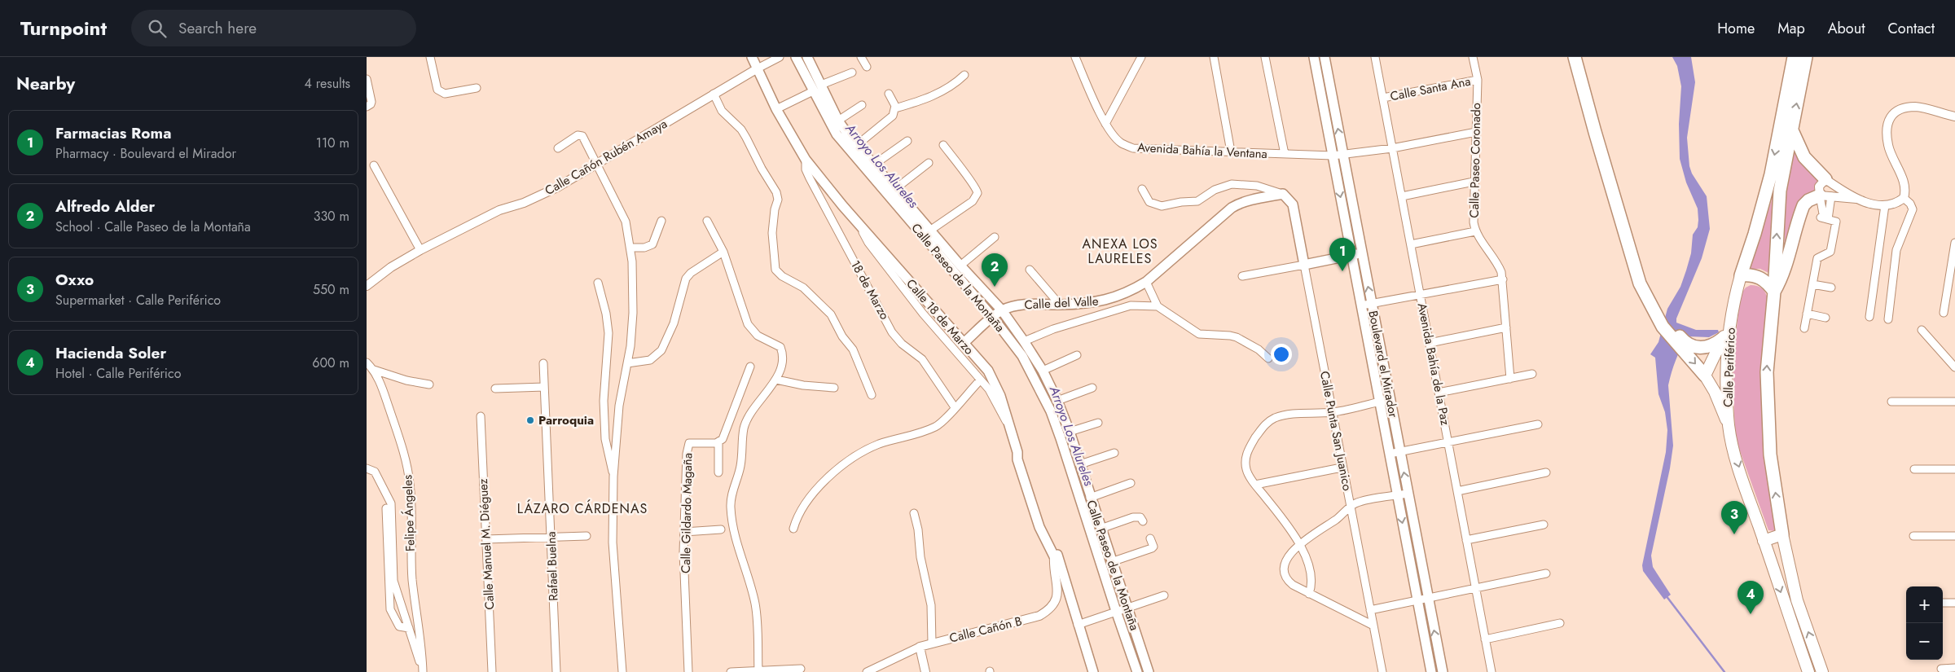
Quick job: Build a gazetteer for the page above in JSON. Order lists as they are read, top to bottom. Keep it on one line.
{"streets":{"highway":["Calle Periférico"],"main road":["Calle Paseo de la Montaña","Calle del Valle","Calle 18 de Marzo","Boulevard el Mirador","Calle Punta San Juanico"],"street":["Calle Santa Ana","Avenida Bahía la Ventana","Calle Cañón Rubén Amaya","Calle Paseo Coronado","18 de Marzo","Avenida Bahía de la Paz","Felipe Ángeles","Calle Gildardo Magaña","Calle Manuel M. Diéguez","Rafael Buelna","Calle Cañón B"]},"crossings":[["Calle Santa Ana","Calle Paseo Coronado"],["Calle Santa Ana","Avenida Bahía de la Paz"],["Avenida Bahía la Ventana","Calle Paseo Coronado"],["Avenida Bahía la Ventana","Boulevard el Mirador"],["Avenida Bahía la Ventana","Avenida Bahía de la Paz"],["Calle Cañón Rubén Amaya","Calle 18 de Marzo"],["Calle Paseo de la Montaña","Calle del Valle"],["18 de Marzo","Calle 18 de Marzo"],["Calle del Valle","Calle 18 de Marzo"],["Calle del Valle","Calle Punta San Juanico"],["Calle 18 de Marzo","Calle Cañón B"]],"districts":["ANEXA LOS LAURELES","LÁZARO CÁRDENAS"],"water":["Arroyo Los Alureles"],"places":["Parroquia"],"page":{"header":"Turnpoint","search":"Search here","nav":["Home","Map","About","Contact"],"heading":["Nearby","4 results"],"list":[{"mark":"1","name":"Farmacias Roma","note":"Pharmacy · Boulevard el Mirador","value":"110 m"},{"mark":"2","name":"Alfredo Alder","note":"School · Calle Paseo de la Montaña","value":"330 m"},{"mark":"3","name":"Oxxo","note":"Supermarket · Calle Periférico","value":"550 m"},{"mark":"4","name":"Hacienda Soler","note":"Hotel · Calle Periférico","value":"600 m"}],"pins":["1","2","3","4"],"map_buttons":["+","−"]}}
